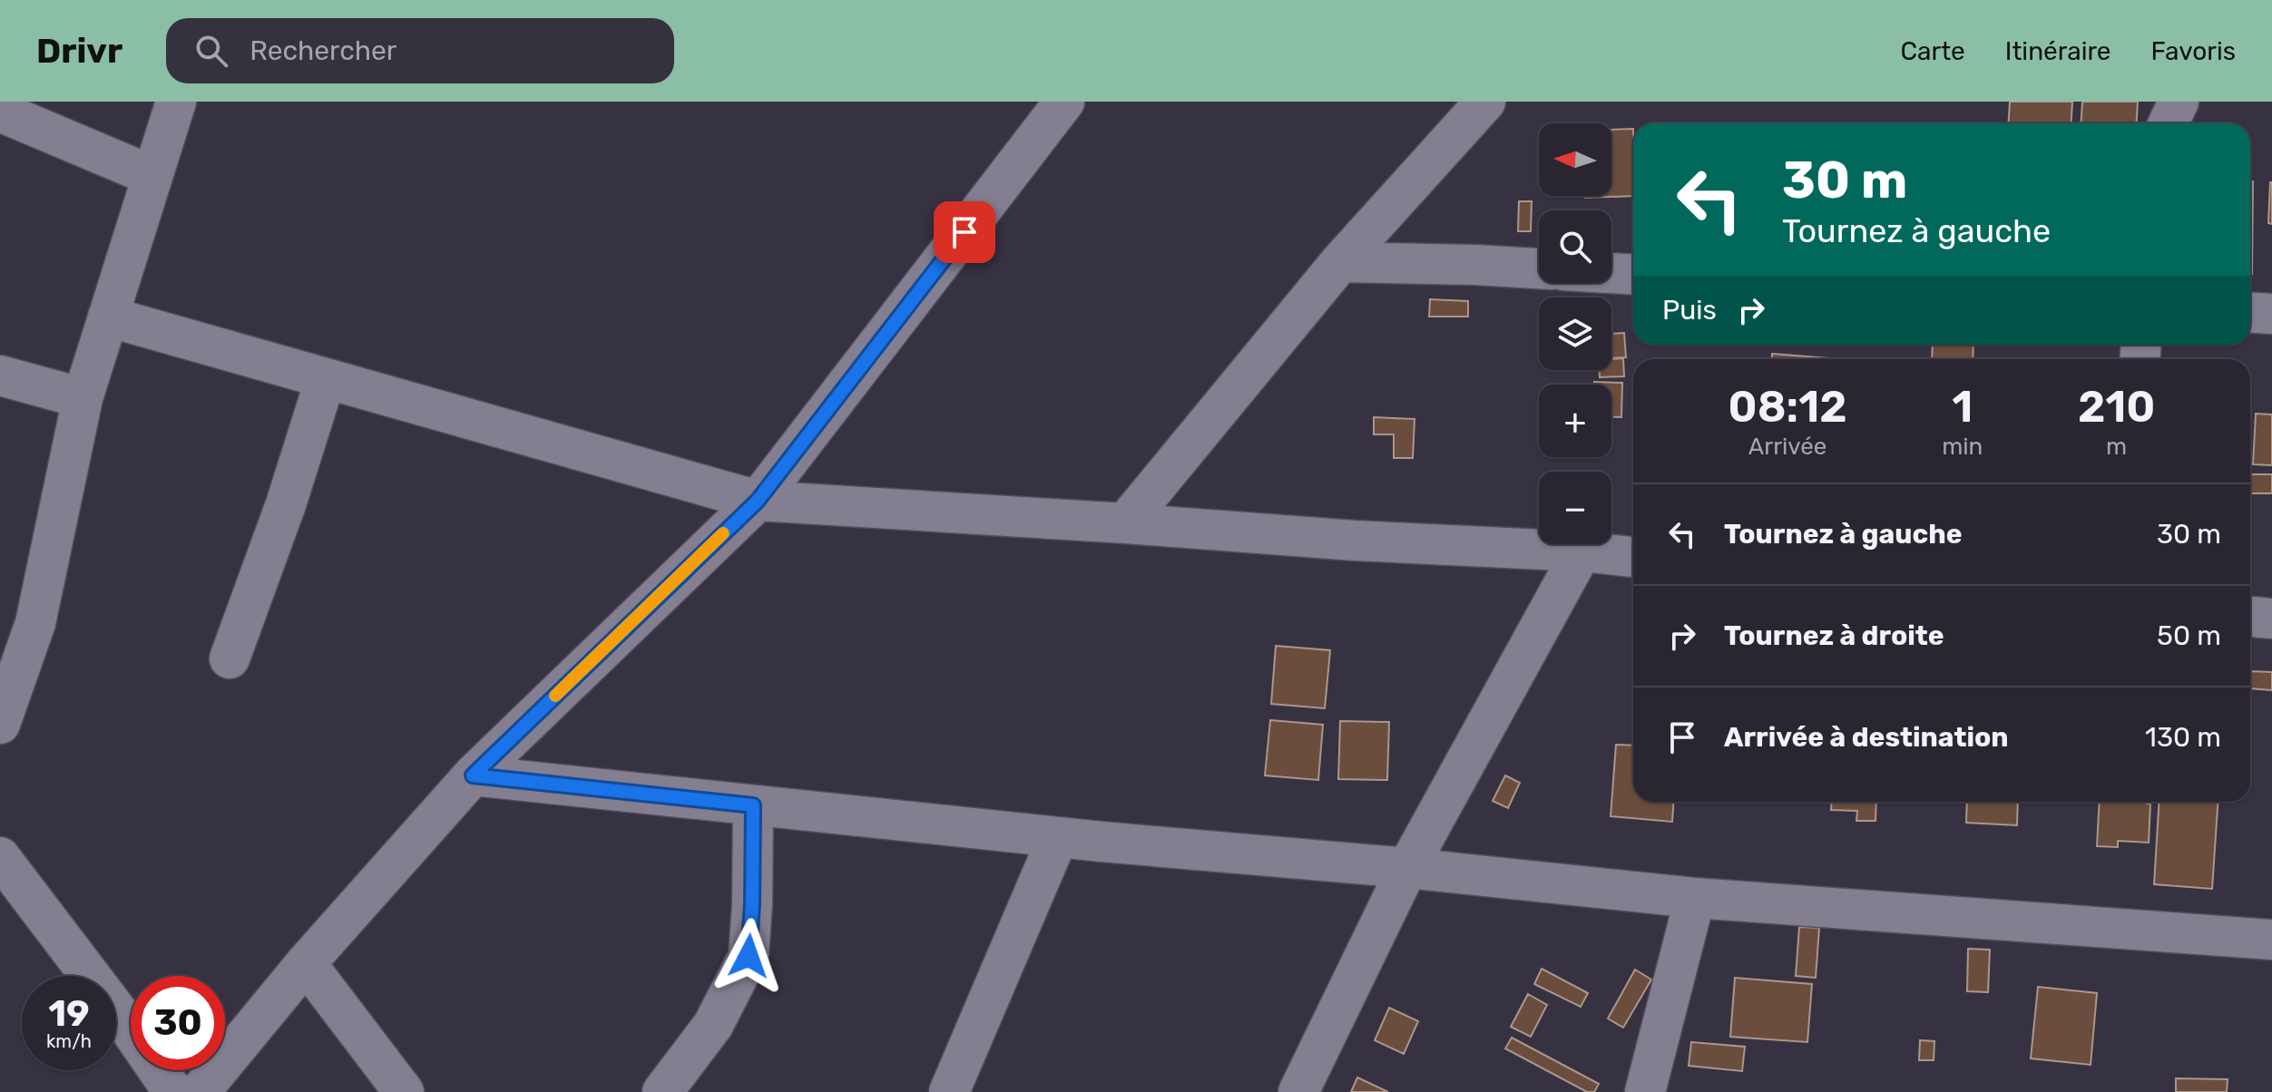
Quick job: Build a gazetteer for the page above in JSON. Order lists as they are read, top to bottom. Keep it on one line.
{"north":"left","page":{"header":"Drivr","search":"Rechercher","nav":["Carte","Itinéraire","Favoris"],"map_buttons":["+","−"],"turn":["30 m","Tournez à gauche"],"then":"Puis","eta":["08:12","Arrivée","1","min","210","m"],"list":[{"name":"Tournez à gauche","value":"30 m"},{"name":"Tournez à droite","value":"50 m"},{"name":"Arrivée à destination","value":"130 m"}],"speed":"19 km/h","limit":"30"}}
